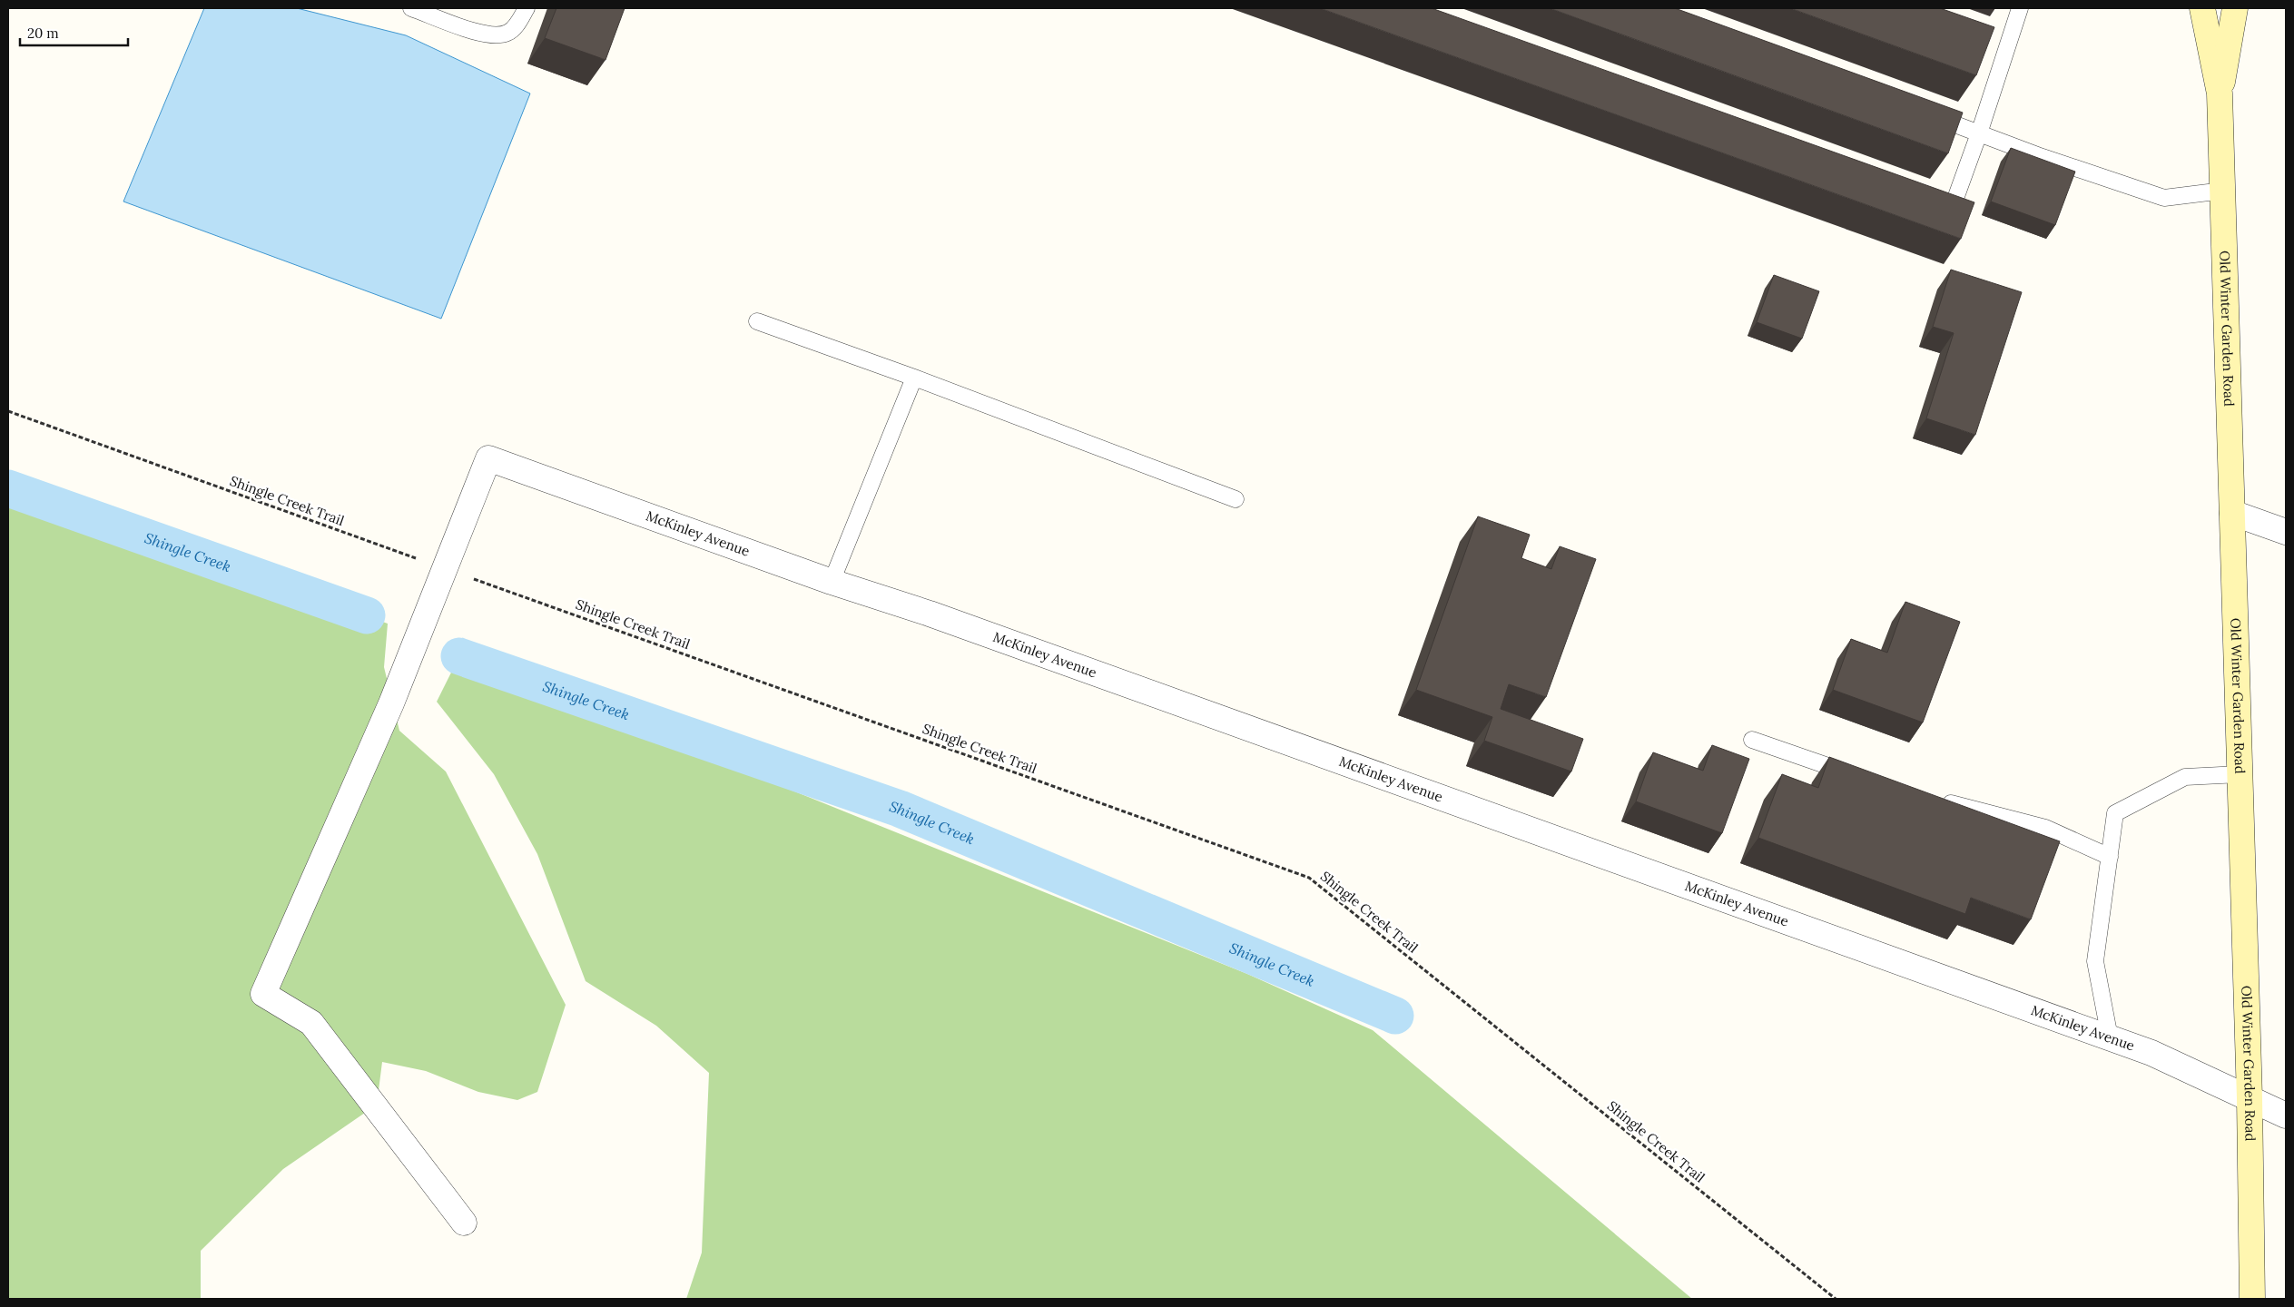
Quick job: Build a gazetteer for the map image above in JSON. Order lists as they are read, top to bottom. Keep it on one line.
{"streets":{"main road":["Old Winter Garden Road"],"street":["McKinley Avenue"],"path":["Shingle Creek Trail"]},"crossings":[["Old Winter Garden Road","McKinley Avenue"],["Shingle Creek Trail","McKinley Avenue"]],"water":["Shingle Creek"],"scale_bar":"20 m"}
